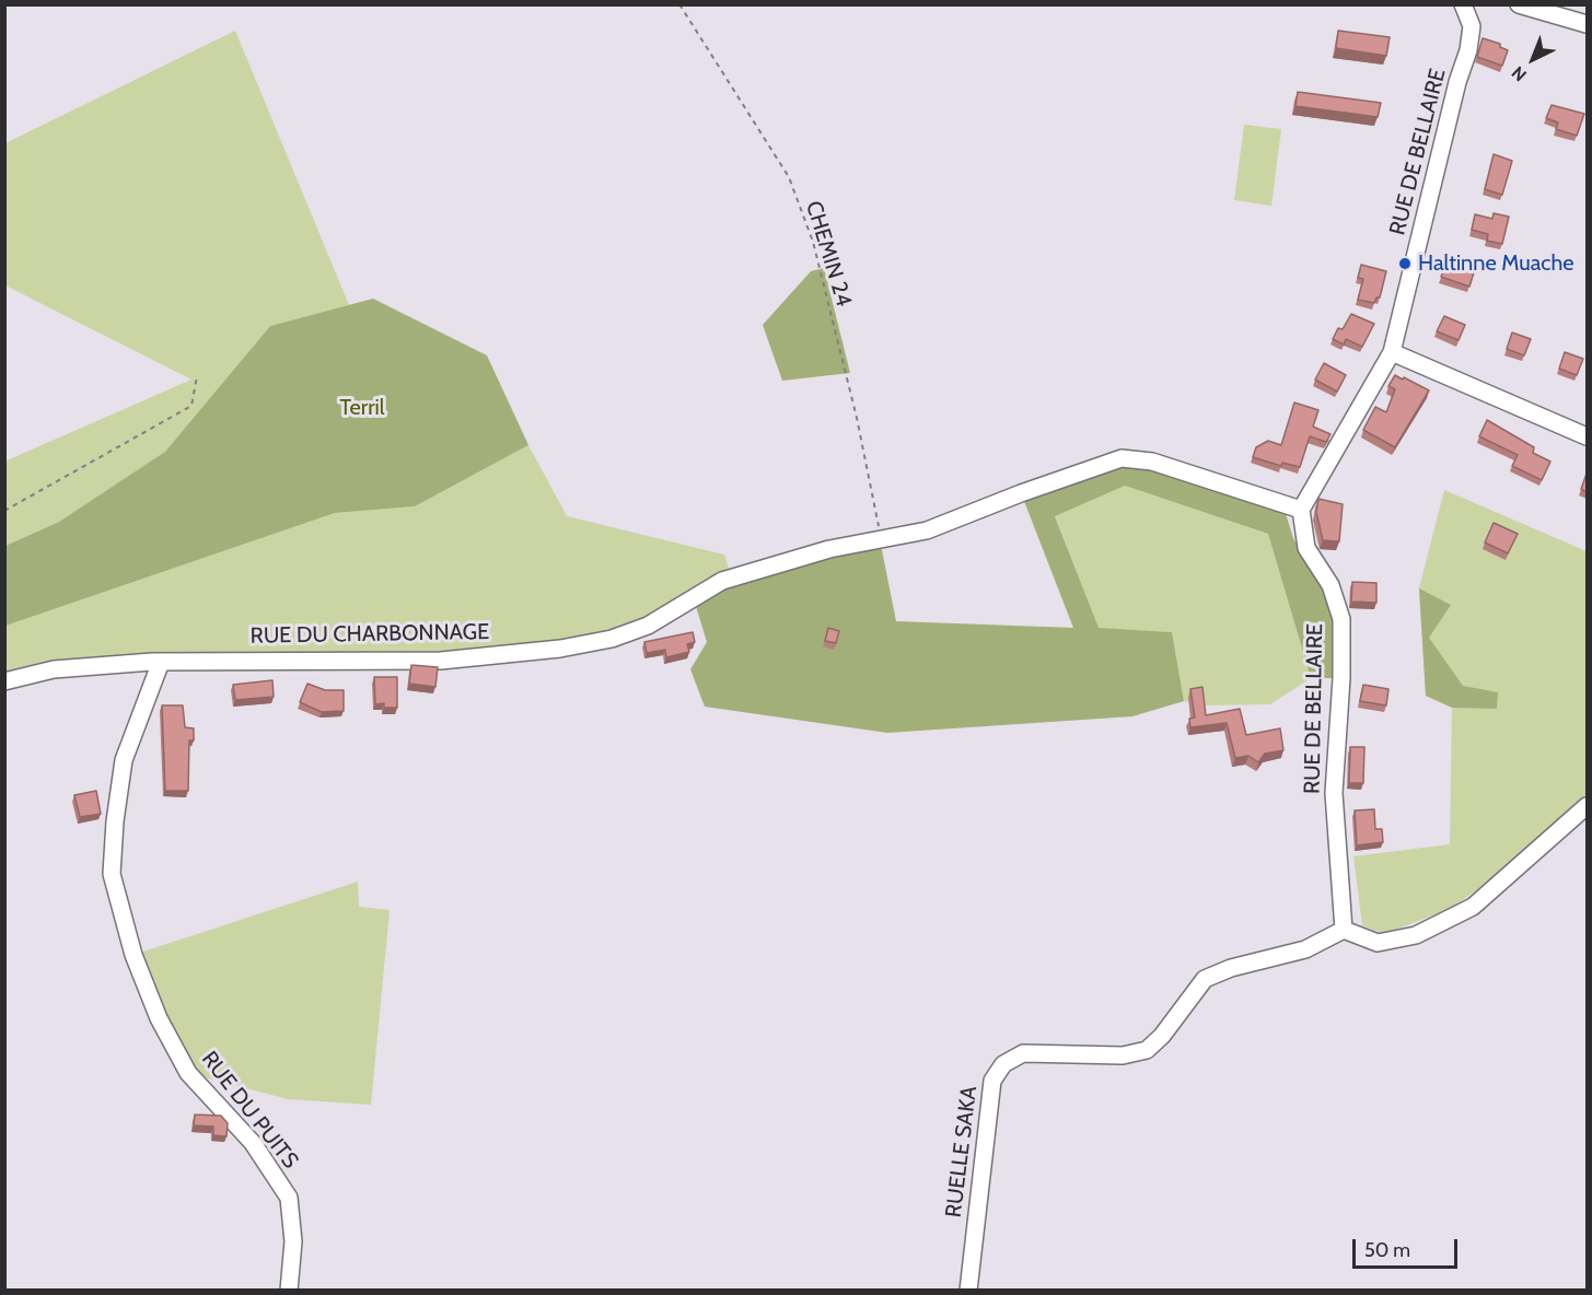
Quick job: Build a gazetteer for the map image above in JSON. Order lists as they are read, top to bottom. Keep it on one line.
{"streets":{"street":["RUE DE BELLAIRE","RUE DU CHARBONNAGE","RUE DU PUITS","RUELLE SAKA"],"path":["CHEMIN 24"]},"crossings":[["RUE DE BELLAIRE","RUE DU CHARBONNAGE"],["RUE DE BELLAIRE","RUELLE SAKA"],["CHEMIN 24","RUE DU CHARBONNAGE"],["RUE DU CHARBONNAGE","RUE DU PUITS"]],"parks":["Terril"],"places":["Haltinne Muache"],"scale_bar":"50 m","north":"bottom left"}
